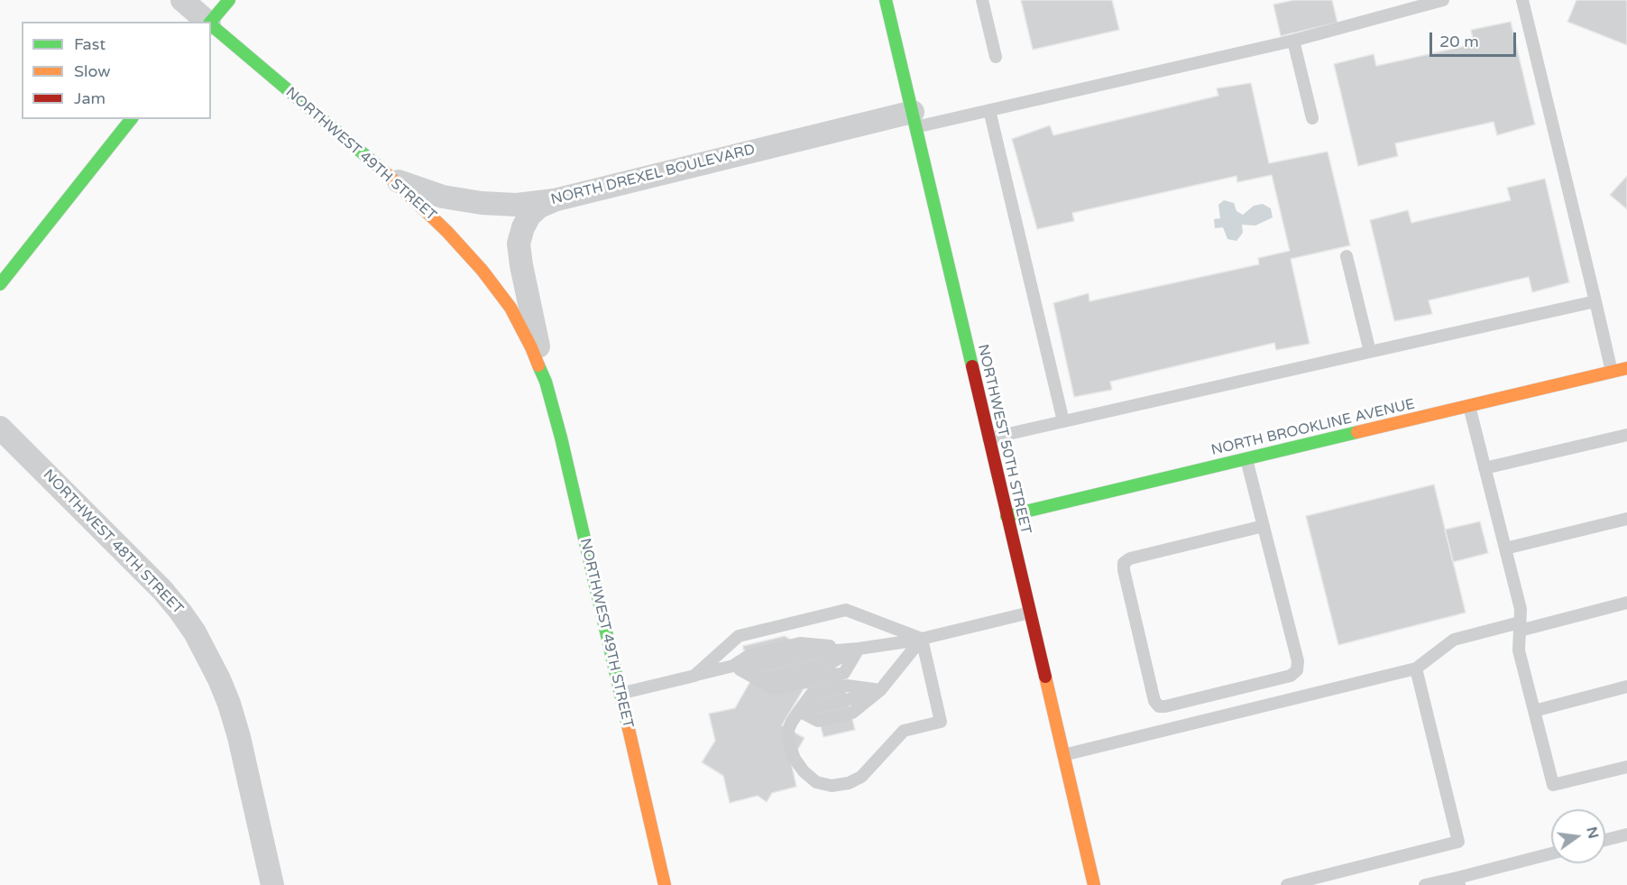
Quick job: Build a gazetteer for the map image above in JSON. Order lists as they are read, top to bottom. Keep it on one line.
{"streets":{"street":["NORTHWEST 49TH STREET","NORTH DREXEL BOULEVARD","NORTH BROOKLINE AVENUE","NORTHWEST 50TH STREET","NORTHWEST 48TH STREET"]},"crossings":[["NORTHWEST 49TH STREET","NORTH DREXEL BOULEVARD"],["NORTH DREXEL BOULEVARD","NORTHWEST 50TH STREET"],["NORTH BROOKLINE AVENUE","NORTHWEST 50TH STREET"]],"legend":["Fast","Slow","Jam"],"scale_bar":"20 m","north":"right"}
